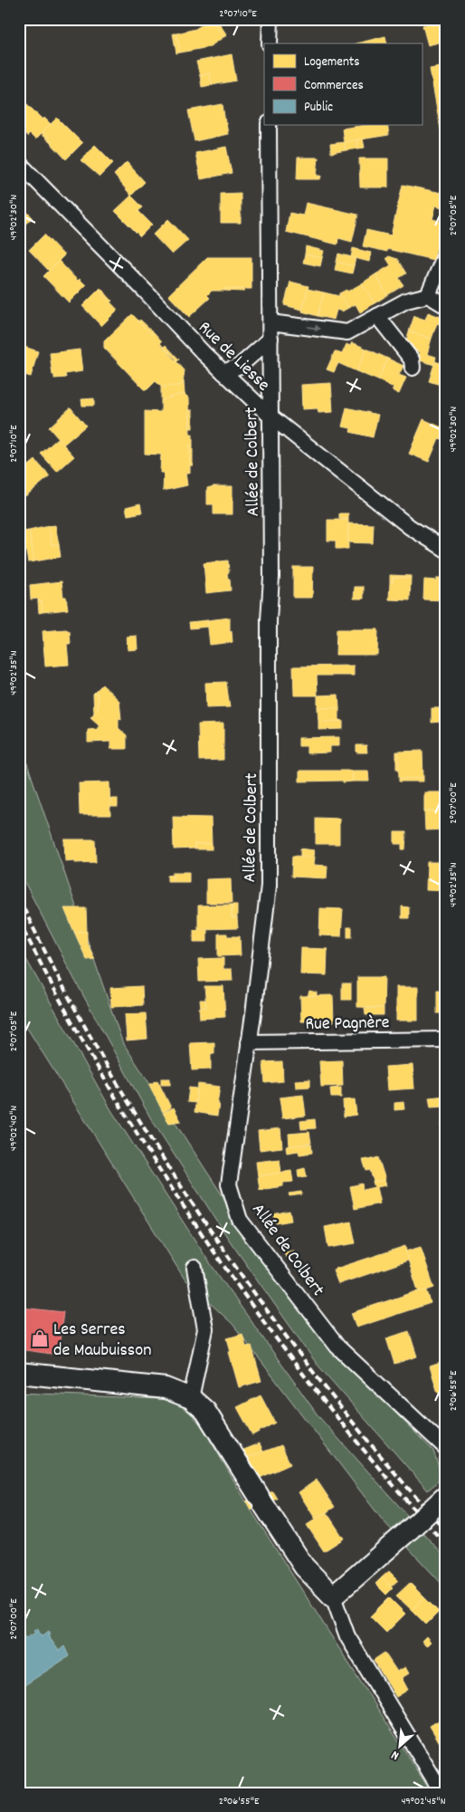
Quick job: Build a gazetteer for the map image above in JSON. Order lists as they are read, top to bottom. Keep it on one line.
{"streets":{"street":["Rue de Liesse","Allée de Colbert","Rue Pagnère"]},"crossings":[["Rue de Liesse","Allée de Colbert"],["Allée de Colbert","Rue Pagnère"]],"places":{"shop":["Les Serres de Maubuisson"]},"legend":["Logements","Commerces","Public"],"north":"bottom left","coordinates":["2°07'10\"E","2°07'05\"E","49°02'30\"N","49°02'35\"N","2°07'00\"E","49°02'40\"N","2°06'55\"E","49°02'45\"N"]}
